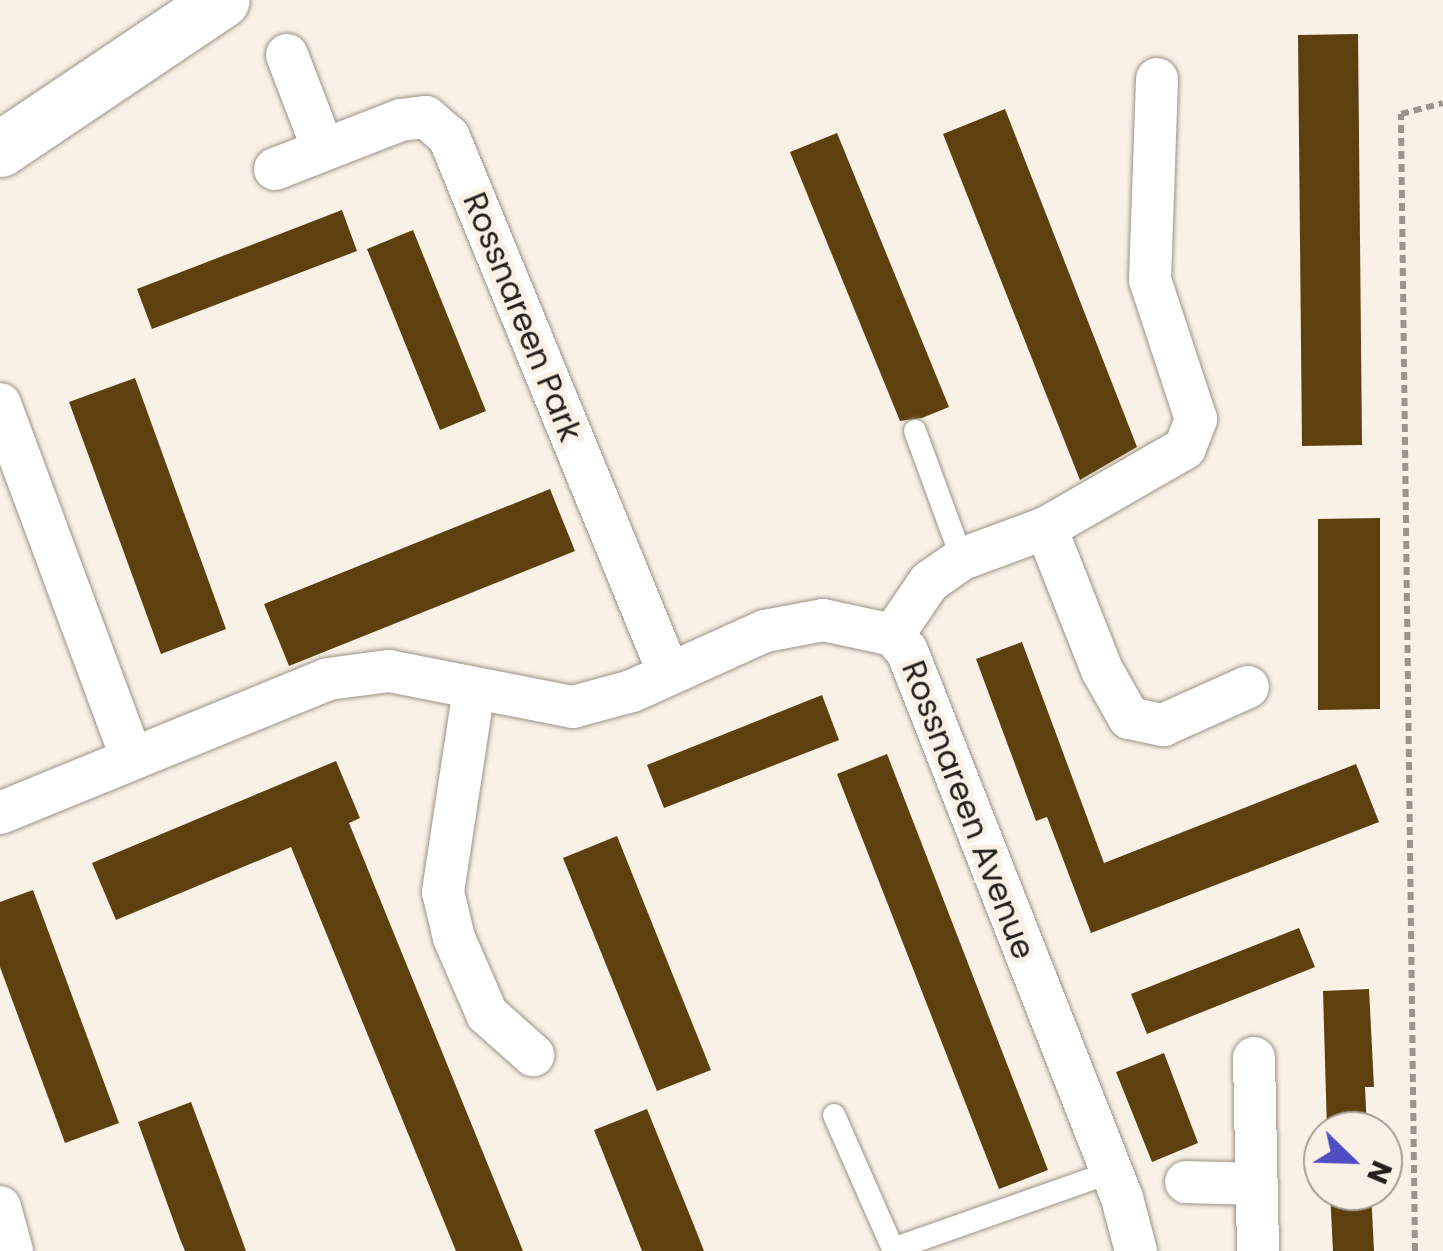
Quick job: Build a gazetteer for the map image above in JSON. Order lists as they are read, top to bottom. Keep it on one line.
{"streets":{"street":["Rossnareen Park","Rossnareen Avenue"]},"crossings":[["Rossnareen Park","Rossnareen Avenue"]],"north":"bottom right"}
